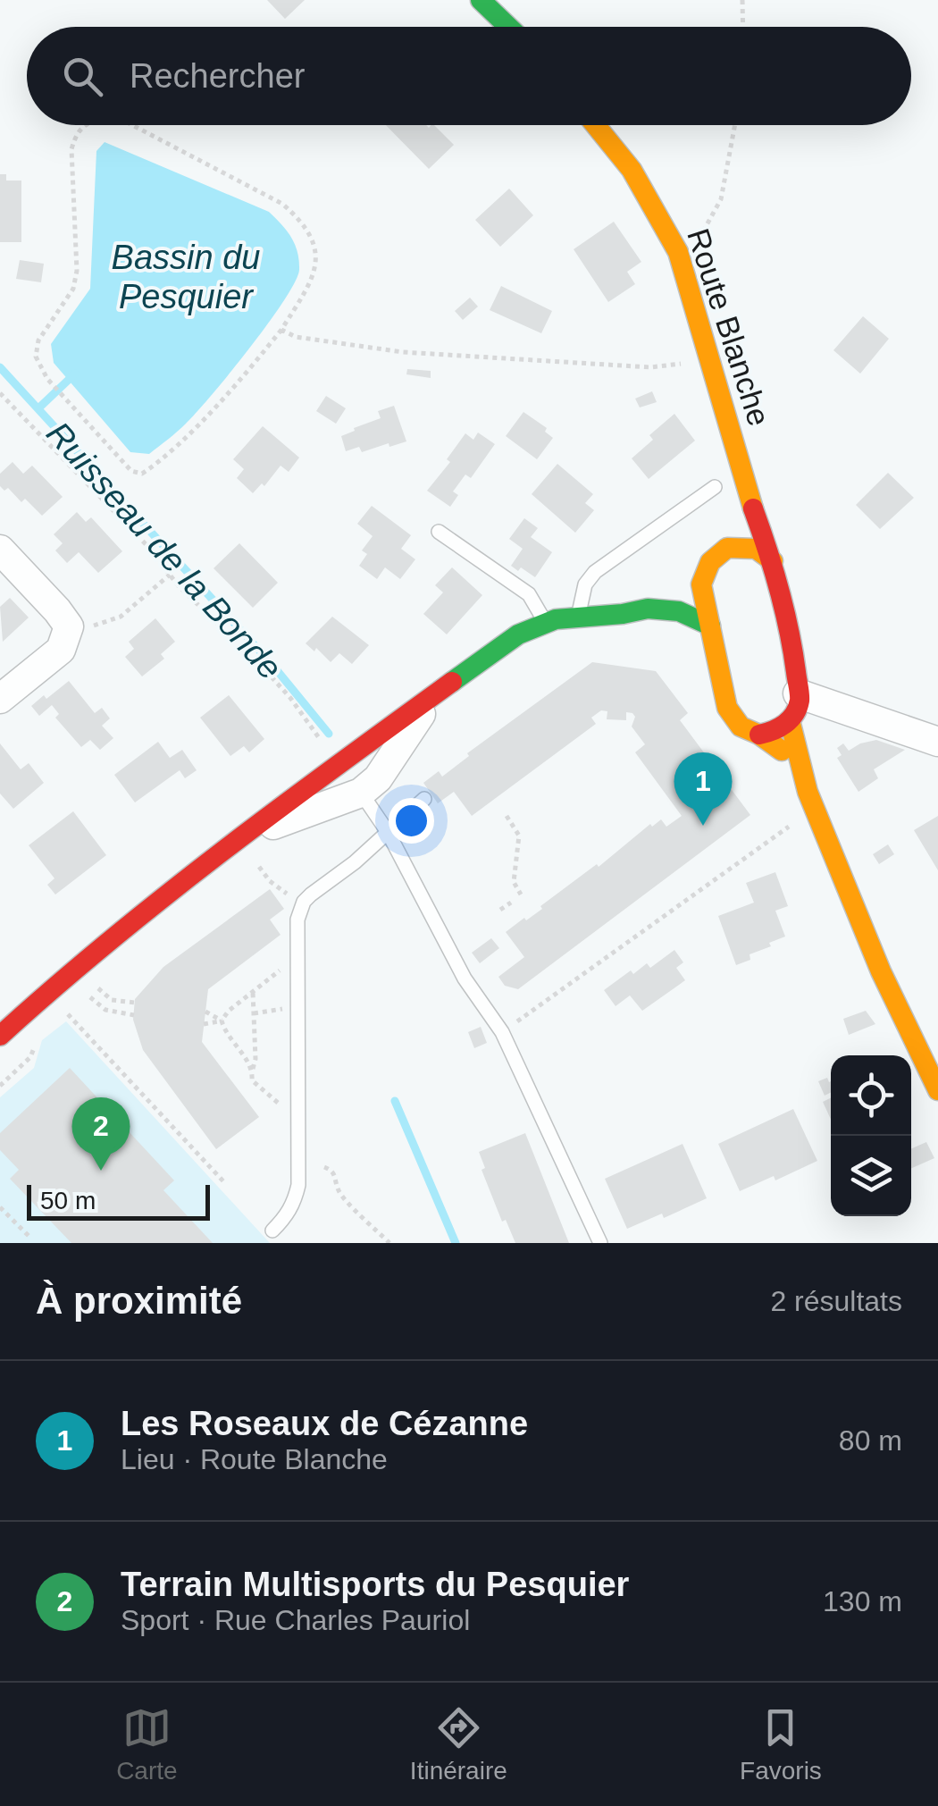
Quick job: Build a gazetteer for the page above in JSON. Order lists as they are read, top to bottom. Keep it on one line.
{"streets":{"street":["Route Blanche"]},"water":["Bassin du Pesquier","Ruisseau de la Bonde"],"scale_bar":"50 m","page":{"search":"Rechercher","pins":["1","2"],"scale":"50 m","heading":["À proximité","2 résultats"],"list":[{"mark":"1","name":"Les Roseaux de Cézanne","note":"Lieu · Route Blanche","value":"80 m"},{"mark":"2","name":"Terrain Multisports du Pesquier","note":"Sport · Rue Charles Pauriol","value":"130 m"}],"nav":["Carte","Itinéraire","Favoris"]}}
